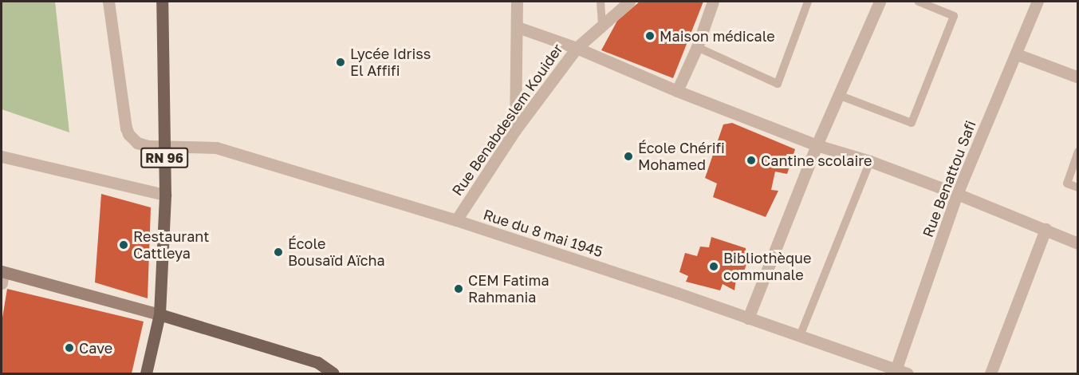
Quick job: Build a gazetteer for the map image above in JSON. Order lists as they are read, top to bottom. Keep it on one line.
{"streets":{"main road":["RN 96"],"street":["Rue Benabdeslem Kouider","Rue Benattou Safi","Rue du 8 mai 1945"]},"crossings":[["Rue Benabdeslem Kouider","Rue du 8 mai 1945"],["RN 96","Rue du 8 mai 1945"],["Rue Benattou Safi","Rue du 8 mai 1945"]],"places":["Maison médicale","Lycée Idriss El Affifi","École Chérifi Mohamed","Cantine scolaire","Restaurant Cattleya","École Bousaïd Aïcha","Bibliothèque communale","CEM Fatima Rahmania","Cave"]}
